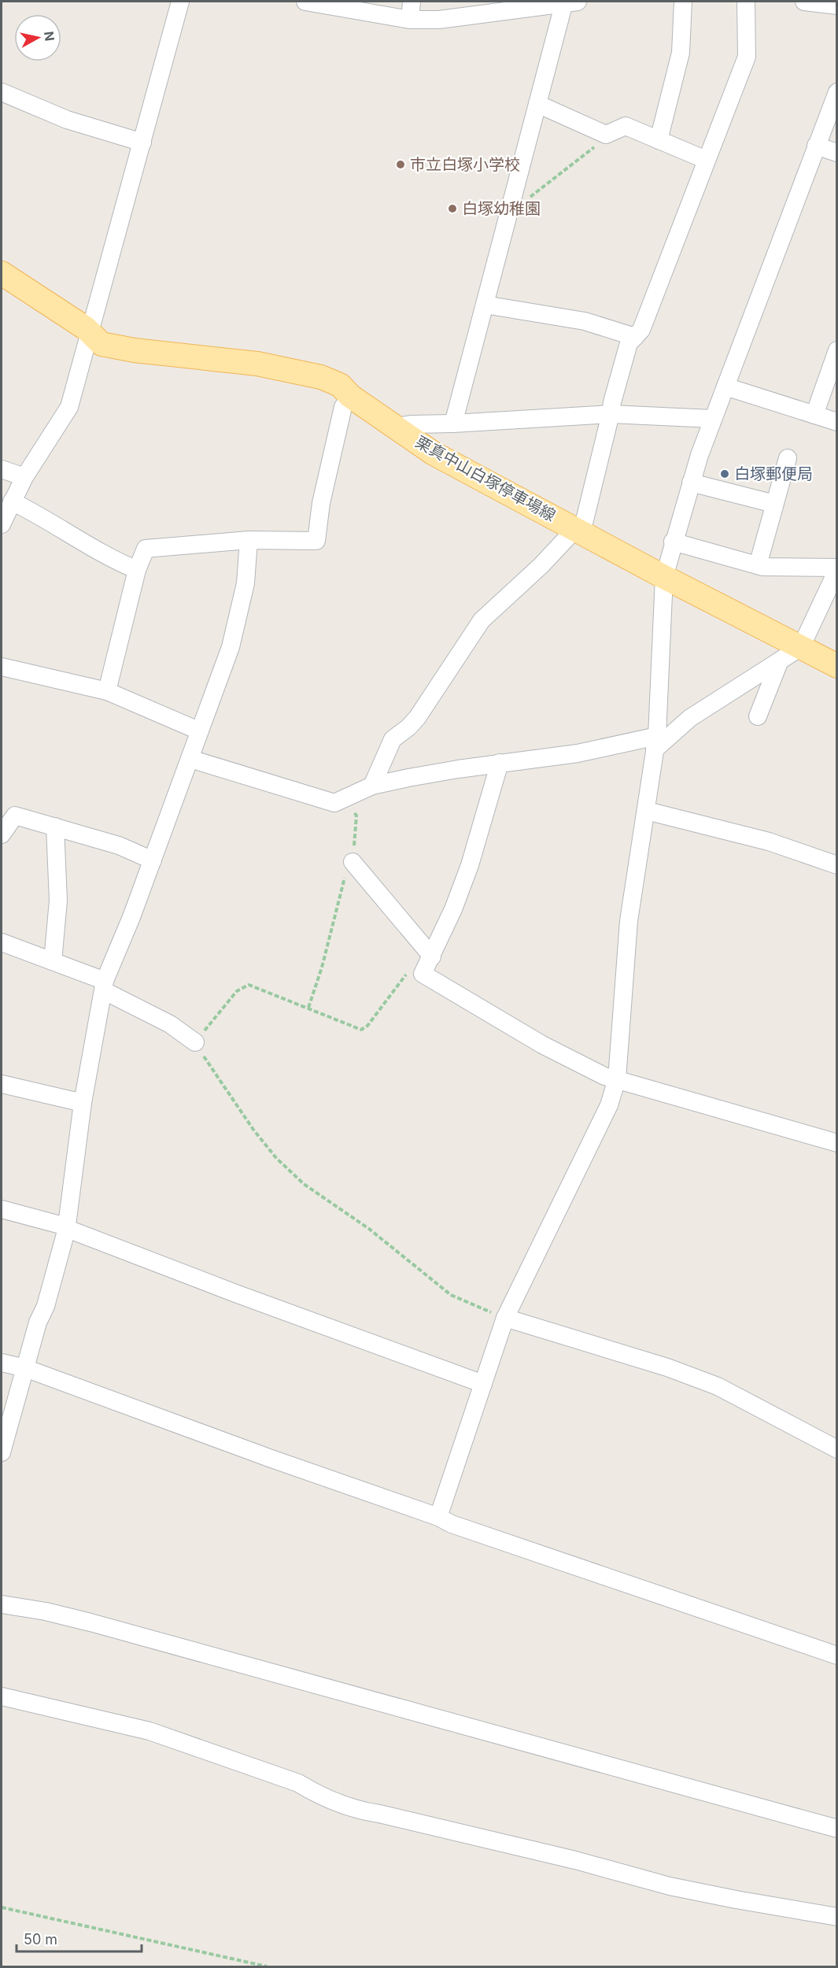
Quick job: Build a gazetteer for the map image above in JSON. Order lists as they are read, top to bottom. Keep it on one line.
{"streets":{"main road":["栗真中山白塚停車場線"]},"places":["市立白塚小学校","白塚幼稚園","白塚郵便局"],"scale_bar":"50 m","north":"right"}
